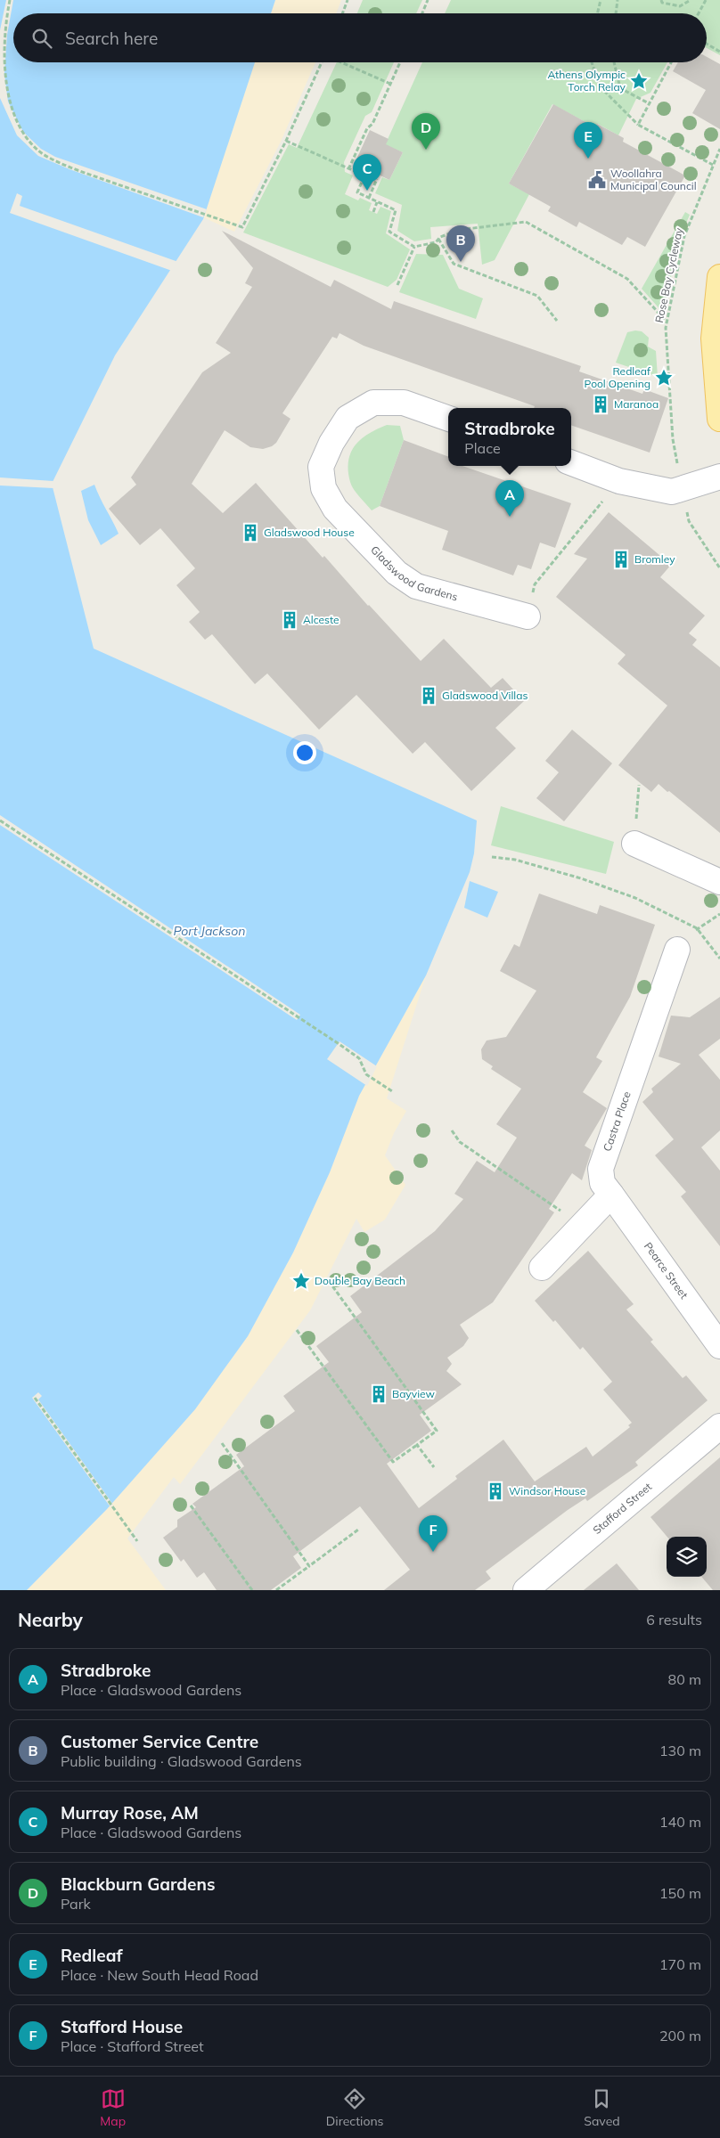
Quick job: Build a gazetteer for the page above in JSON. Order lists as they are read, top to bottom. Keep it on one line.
{"streets":{"street":["Gladswood Gardens","Castra Place","Pearce Street","Stafford Street"],"path":["Rose Bay Cycleway"]},"crossings":[["Castra Place","Pearce Street"]],"water":["Port Jackson"],"places":{"place":["Athens Olympic Torch Relay","Redleaf Pool Opening","Double Bay Beach"],"public building":["Woollahra Municipal Council"],"building":["Maranoa","Gladswood House","Bromley","Alceste","Gladswood Villas","Bayview","Windsor House"]},"page":{"search":"Search here","pins":["D","E","C","B","A","F"],"popup":["Stradbroke","Place"],"heading":["Nearby","6 results"],"list":[{"mark":"A","name":"Stradbroke","note":"Place · Gladswood Gardens","value":"80 m"},{"mark":"B","name":"Customer Service Centre","note":"Public building · Gladswood Gardens","value":"130 m"},{"mark":"C","name":"Murray Rose, AM","note":"Place · Gladswood Gardens","value":"140 m"},{"mark":"D","name":"Blackburn Gardens","note":"Park","value":"150 m"},{"mark":"E","name":"Redleaf","note":"Place · New South Head Road","value":"170 m"},{"mark":"F","name":"Stafford House","note":"Place · Stafford Street","value":"200 m"}],"nav":["Map","Directions","Saved"]}}
